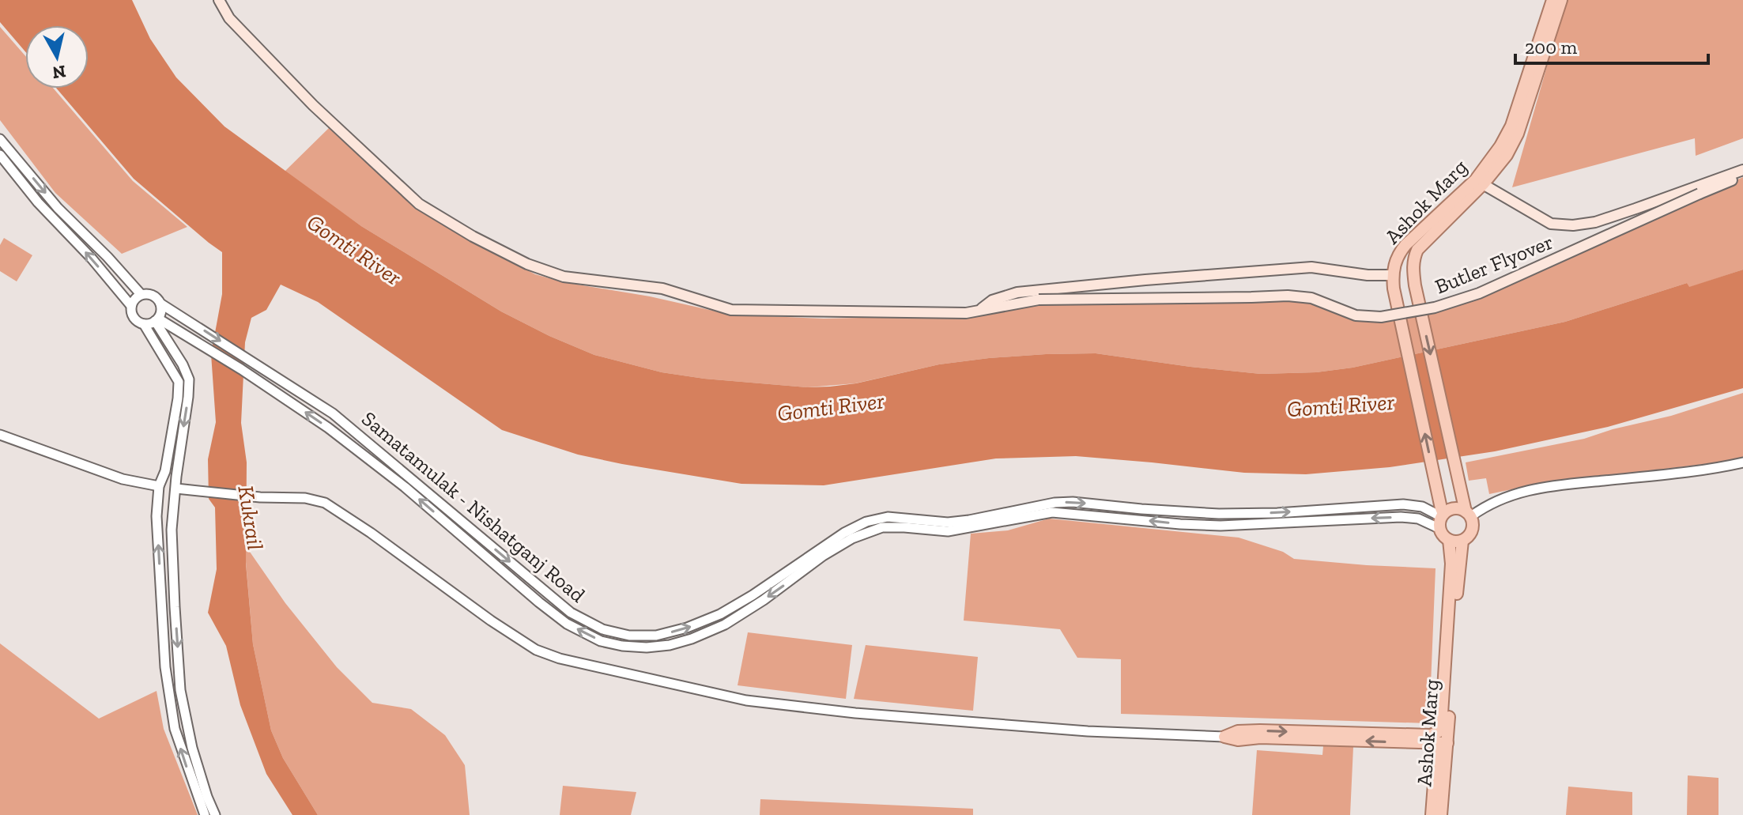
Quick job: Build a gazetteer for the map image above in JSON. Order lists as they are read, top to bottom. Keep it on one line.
{"streets":{"main road":["Ashok Marg","Butler Flyover"],"street":["Samatamulak - Nishatganj Road"]},"crossings":[["Ashok Marg","Samatamulak - Nishatganj Road"]],"water":["Gomti River","Kukrail"],"scale_bar":"200 m","north":"bottom"}
